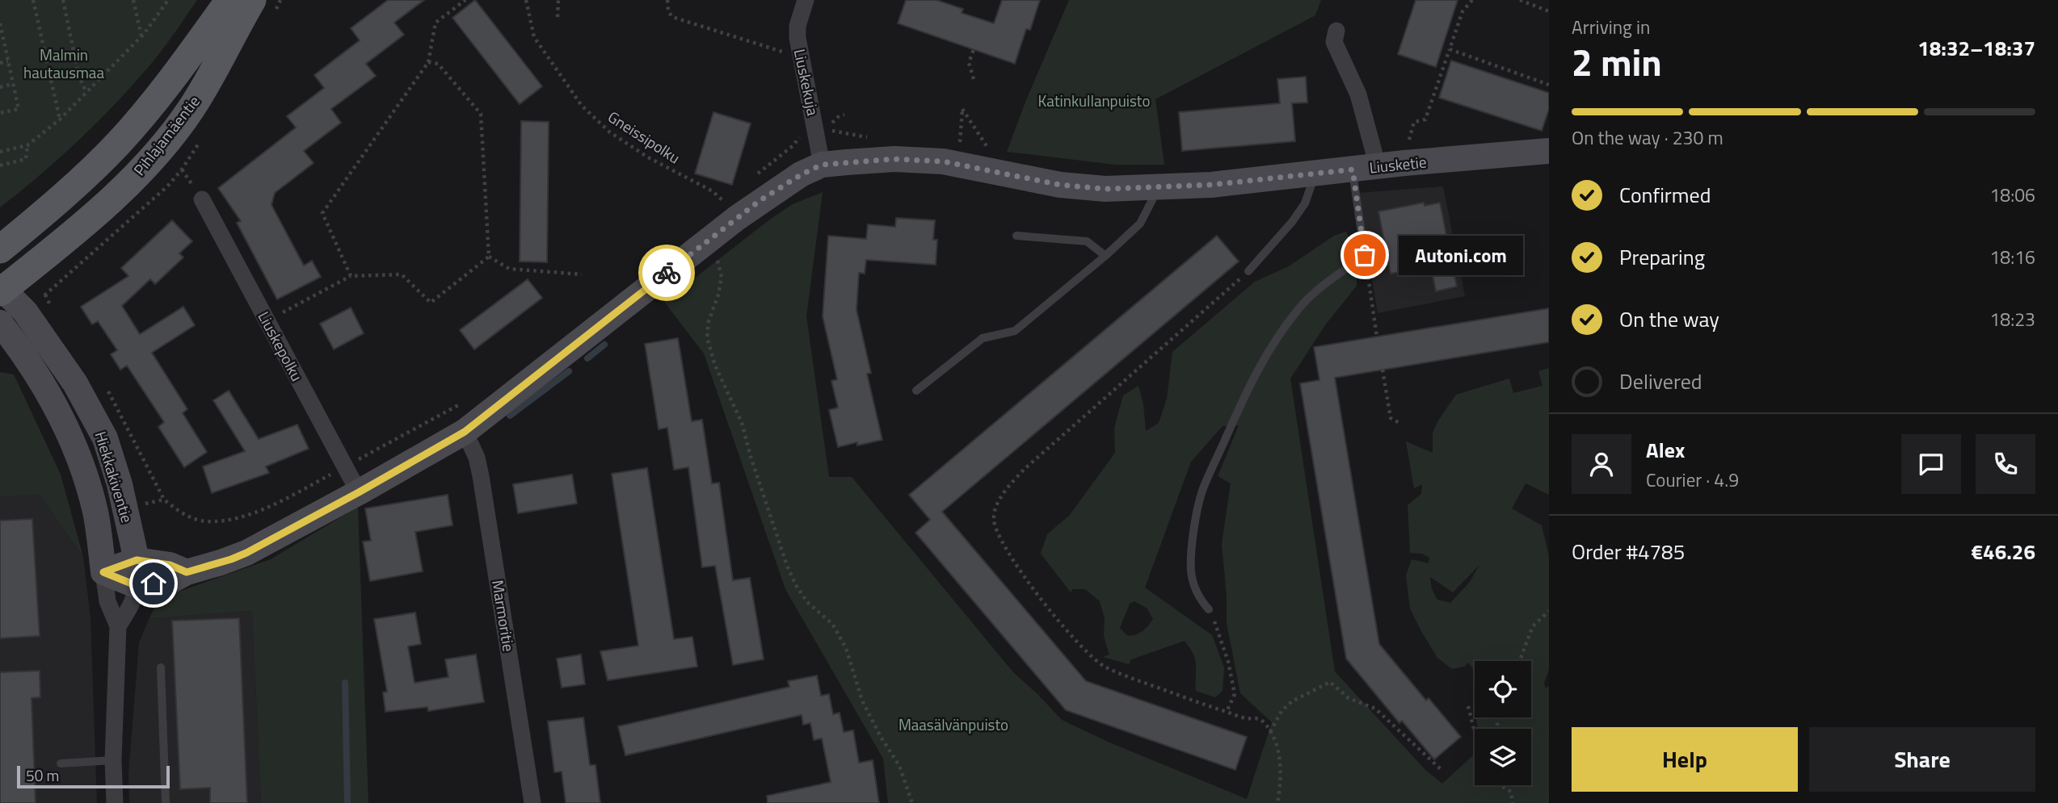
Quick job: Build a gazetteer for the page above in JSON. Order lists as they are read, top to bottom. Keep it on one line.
{"streets":{"main road":["Pihlajamäentie"],"street":["Liuskekuja","Liusketie","Liuskepolku","Hiekkakiventie","Marmoritie"],"path":["Gneissipolku"]},"crossings":[["Liuskekuja","Liusketie"],["Pihlajamäentie","Hiekkakiventie"],["Gneissipolku","Liusketie"],["Liusketie","Liuskepolku"],["Liusketie","Hiekkakiventie"],["Liusketie","Marmoritie"]],"parks":["Malmin hautausmaa","Katinkullanpuisto","Maasälvänpuisto"],"places":["Autoni.com"],"scale_bar":"50 m","page":{"heading":["2 min","Arriving in","18:32–18:37"],"panel":["Alex","Courier · 4.9","Order #4785","€46.26"],"bar":"On the way · 230 m","list":[["Confirmed","18:06"],["Preparing","18:16"],["On the way","18:23"],"Delivered"],"bubble":"Autoni.com","buttons":["Help","Share"],"scale":"50 m"}}
